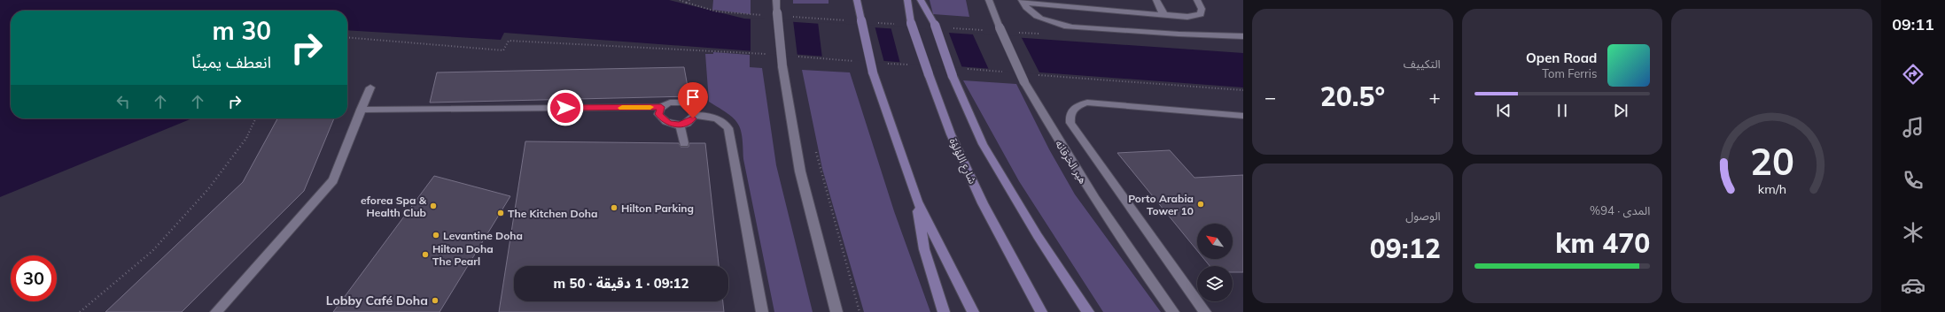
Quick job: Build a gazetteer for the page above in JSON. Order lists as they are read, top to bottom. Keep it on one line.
{"streets":{"main road":["شارع اللؤلؤة"],"street":["هير الخرقانه"]},"places":["Porto Arabia Tower 10","eforea Spa & Health Club","Hilton Parking","The Kitchen Doha","Levantine Doha","Hilton Doha The Pearl","Lobby Café Doha"],"north":"top left","page":{"tabs":"09:11","tile":["التكييف",["المدى · 94%","470 km"],["الوصول","09:12"]],"turn":["30 m","انعطف يمينًا"],"song":["Open Road","Tom Ferris"],"heat":["−","20.5°","+"],"limit":"30","trip":"09:12 · 1 دقيقة · 50 m","gauge":["20","km/h"]}}
